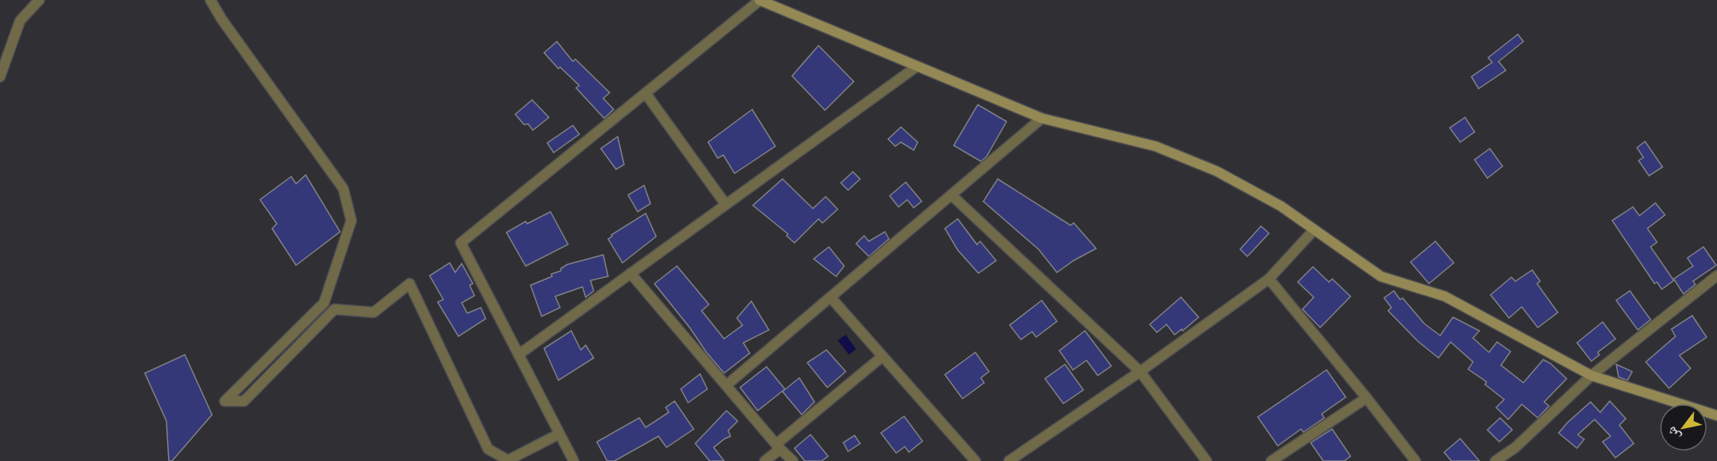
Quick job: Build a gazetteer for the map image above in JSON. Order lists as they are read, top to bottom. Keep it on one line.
{"north":"bottom left"}
